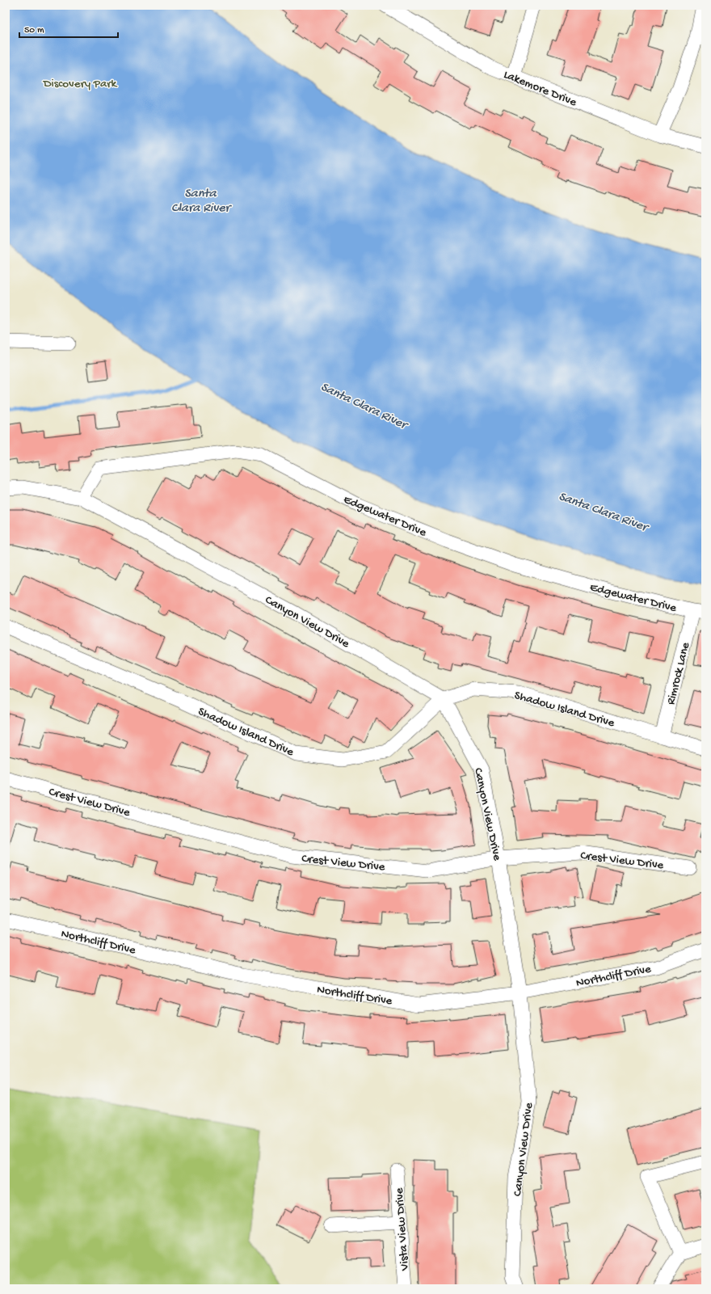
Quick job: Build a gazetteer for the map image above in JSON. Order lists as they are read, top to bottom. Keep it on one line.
{"streets":{"street":["Lakemore Drive","Edgewater Drive","Canyon View Drive","Rimrock Lane","Shadow Island Drive","Crest View Drive","Northcliff Drive","Vista View Drive"]},"crossings":[["Edgewater Drive","Canyon View Drive"],["Edgewater Drive","Rimrock Lane"],["Canyon View Drive","Shadow Island Drive"],["Canyon View Drive","Crest View Drive"],["Canyon View Drive","Northcliff Drive"],["Rimrock Lane","Shadow Island Drive"]],"water":["Santa Clara River"],"parks":["Discovery Park"],"scale_bar":"50 m"}
